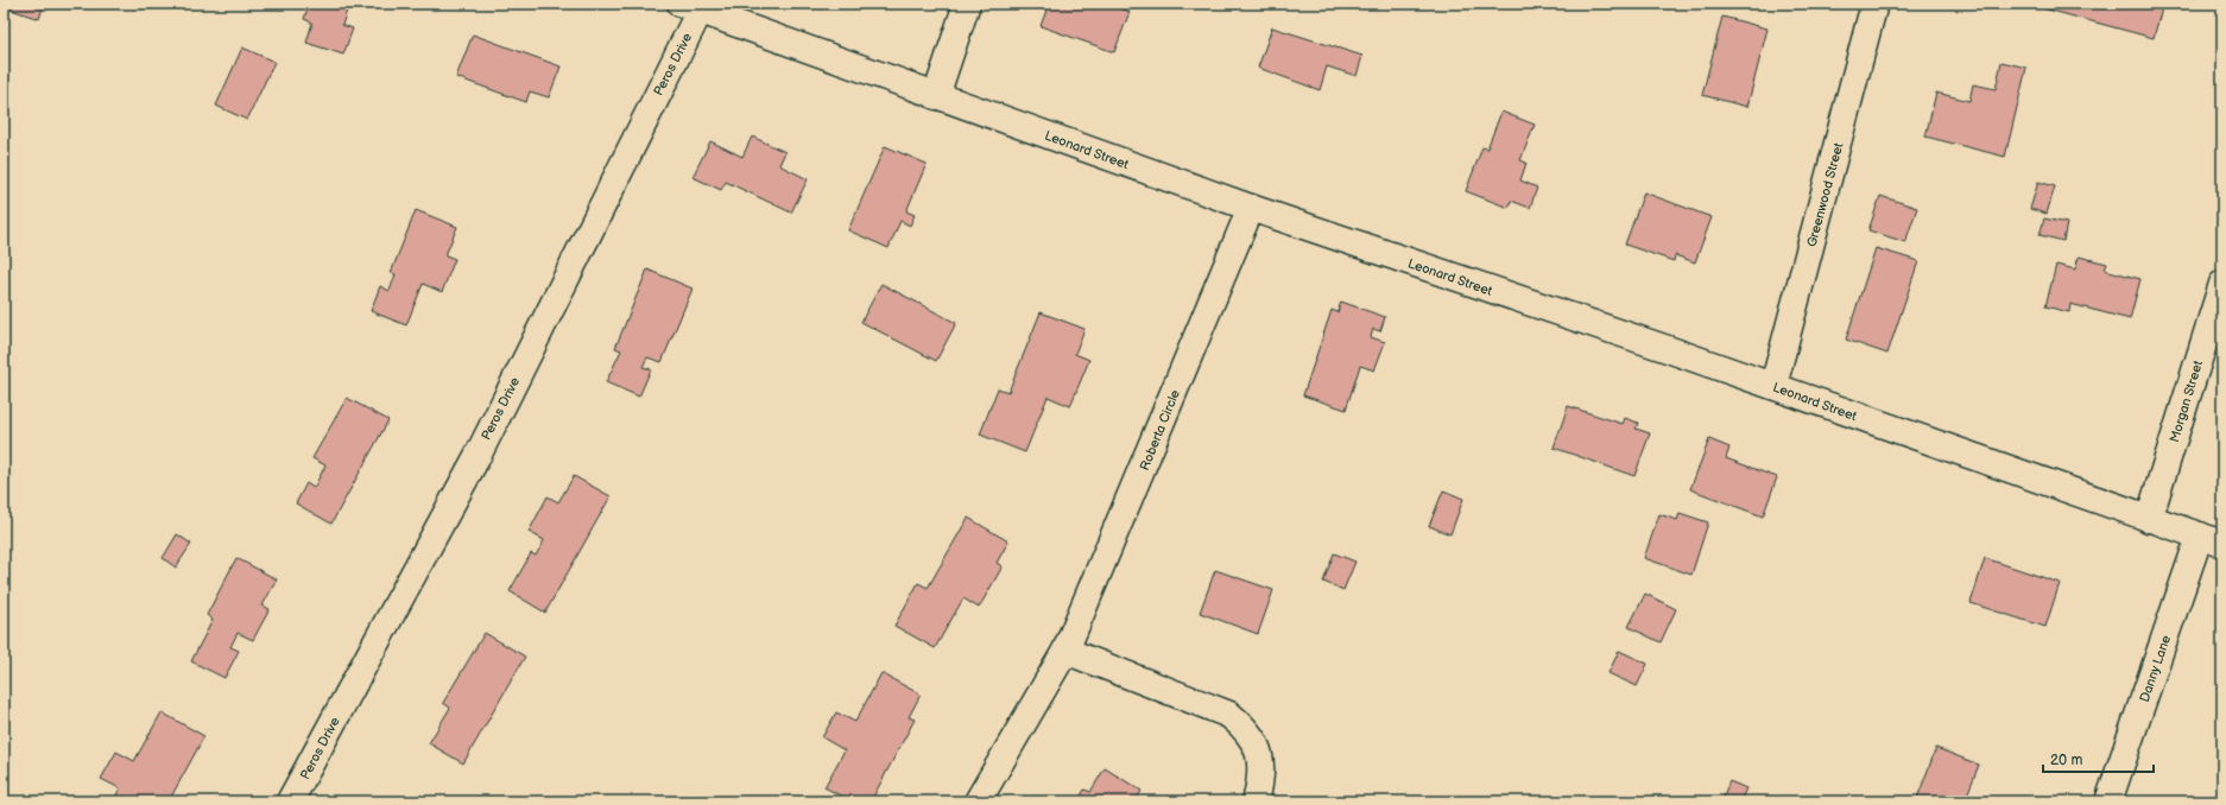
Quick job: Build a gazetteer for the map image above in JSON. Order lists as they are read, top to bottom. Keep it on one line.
{"streets":{"street":["Peros Drive","Leonard Street","Greenwood Street","Morgan Street","Roberta Circle","Danny Lane"]},"crossings":[["Peros Drive","Leonard Street"],["Leonard Street","Greenwood Street"],["Leonard Street","Morgan Street"],["Leonard Street","Roberta Circle"],["Leonard Street","Danny Lane"]],"scale_bar":"20 m"}
